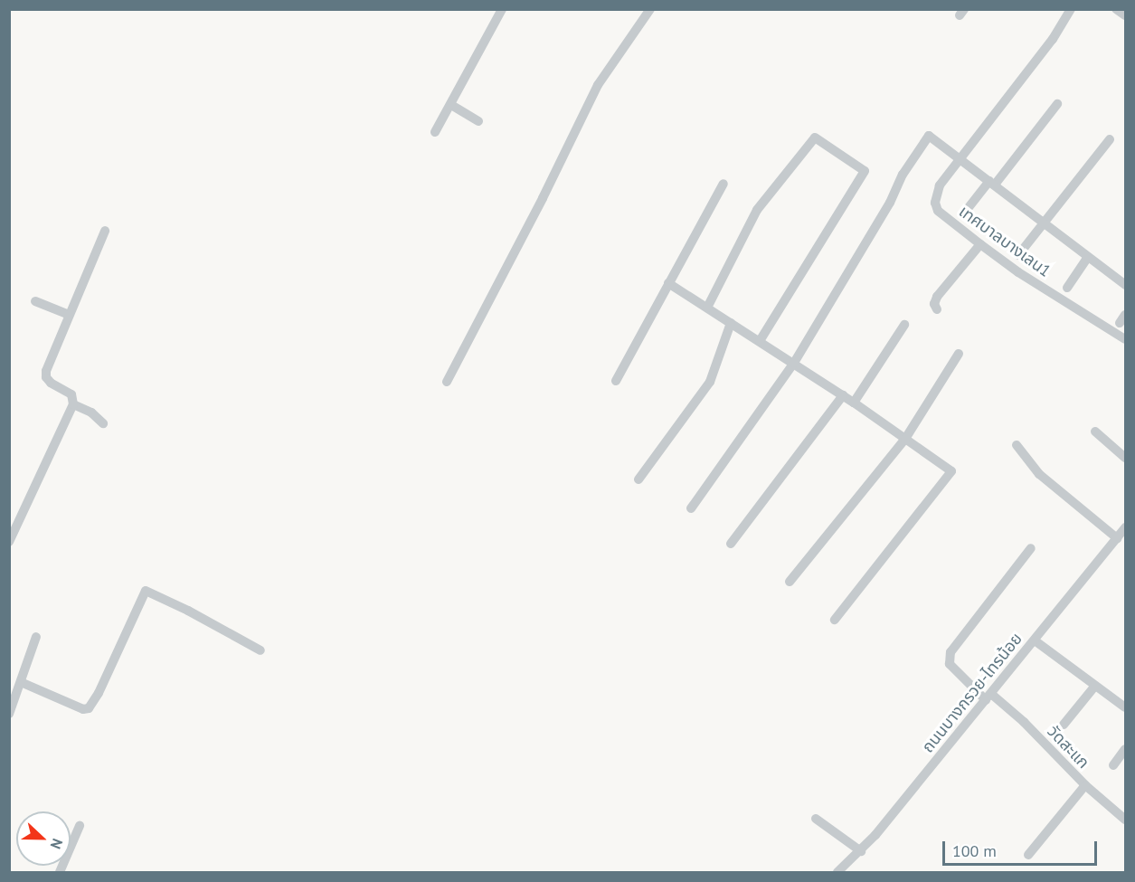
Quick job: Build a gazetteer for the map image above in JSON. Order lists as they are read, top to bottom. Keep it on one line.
{"streets":{"street":["เทศบาลบางเลน1","ถนนบางกรวย-ไทรน้อย","วัดสะแก"]},"crossings":[["ถนนบางกรวย-ไทรน้อย","วัดสะแก"]],"scale_bar":"100 m","north":"right"}
